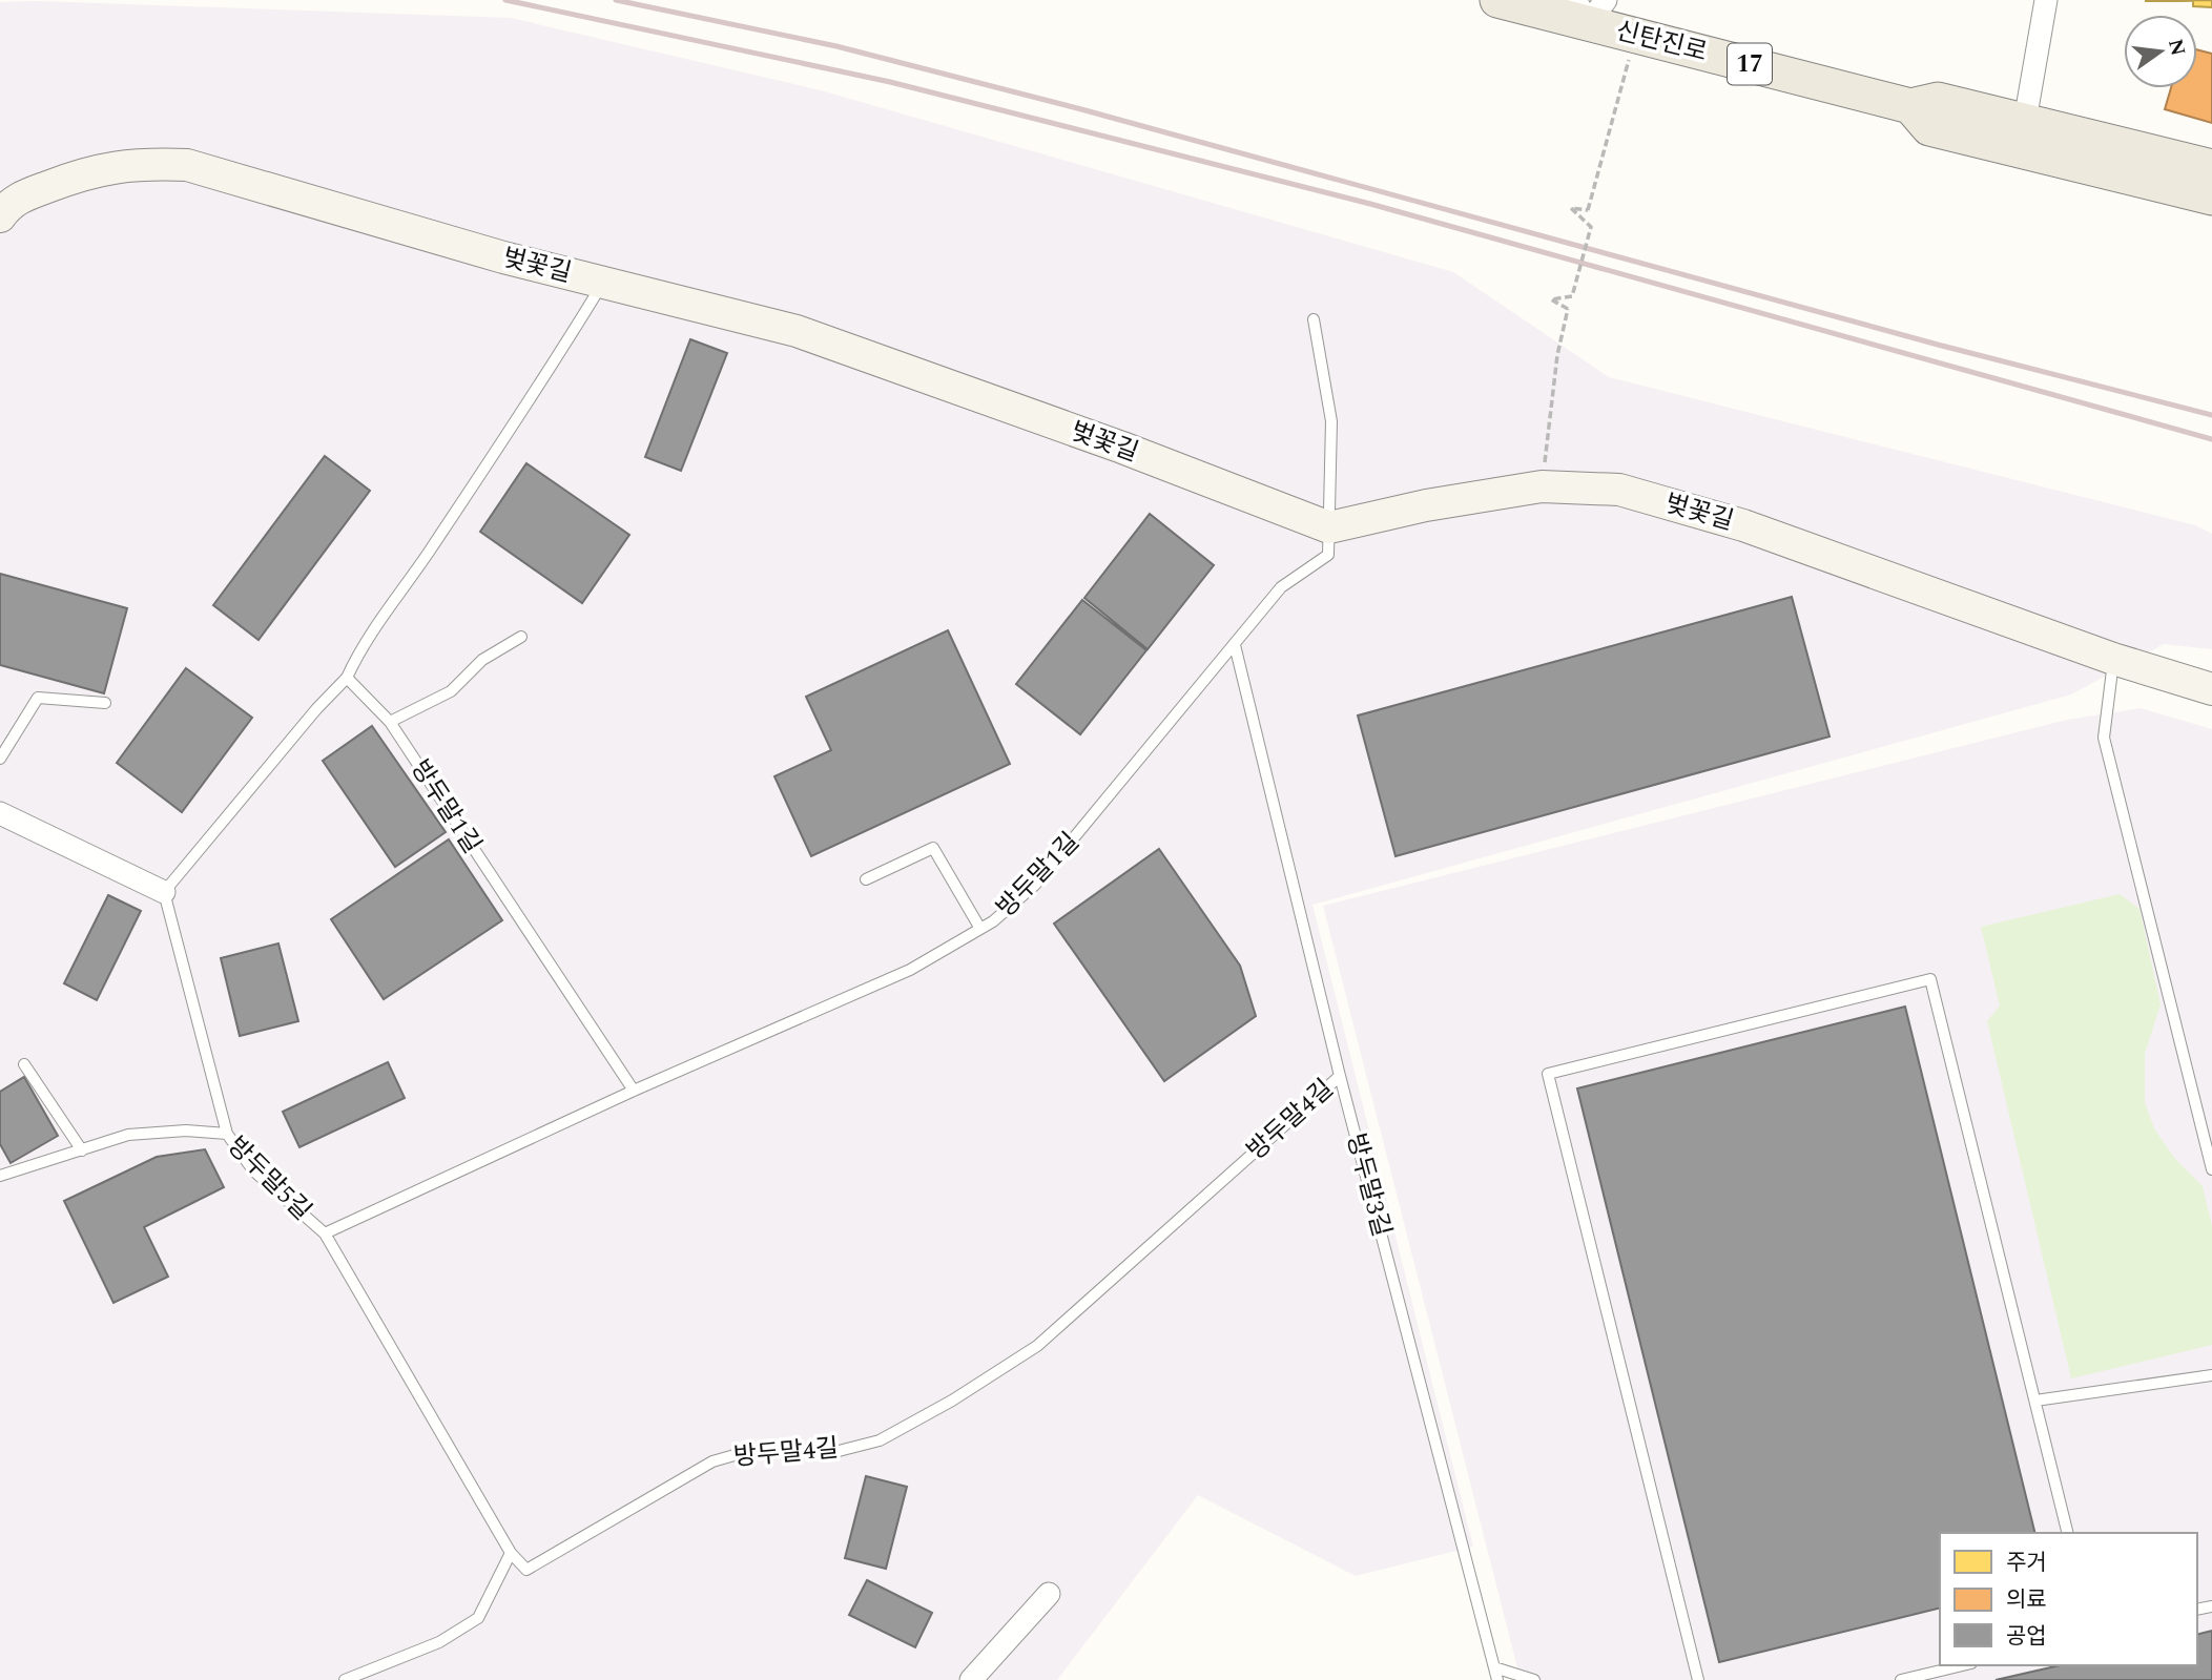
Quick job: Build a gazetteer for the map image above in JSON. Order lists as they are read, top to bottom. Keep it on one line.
{"streets":{"main road":["신탄진로","17"],"street":["벚꽃길"],"lane":["방두말1길","방두말4길","방두말5길","방두말3길"]},"crossings":[["벚꽃길","방두말1길"],["방두말1길","방두말5길"],["방두말1길","방두말3길"],["방두말4길","방두말3길"]],"legend":["주거","의료","공업"],"north":"right"}
